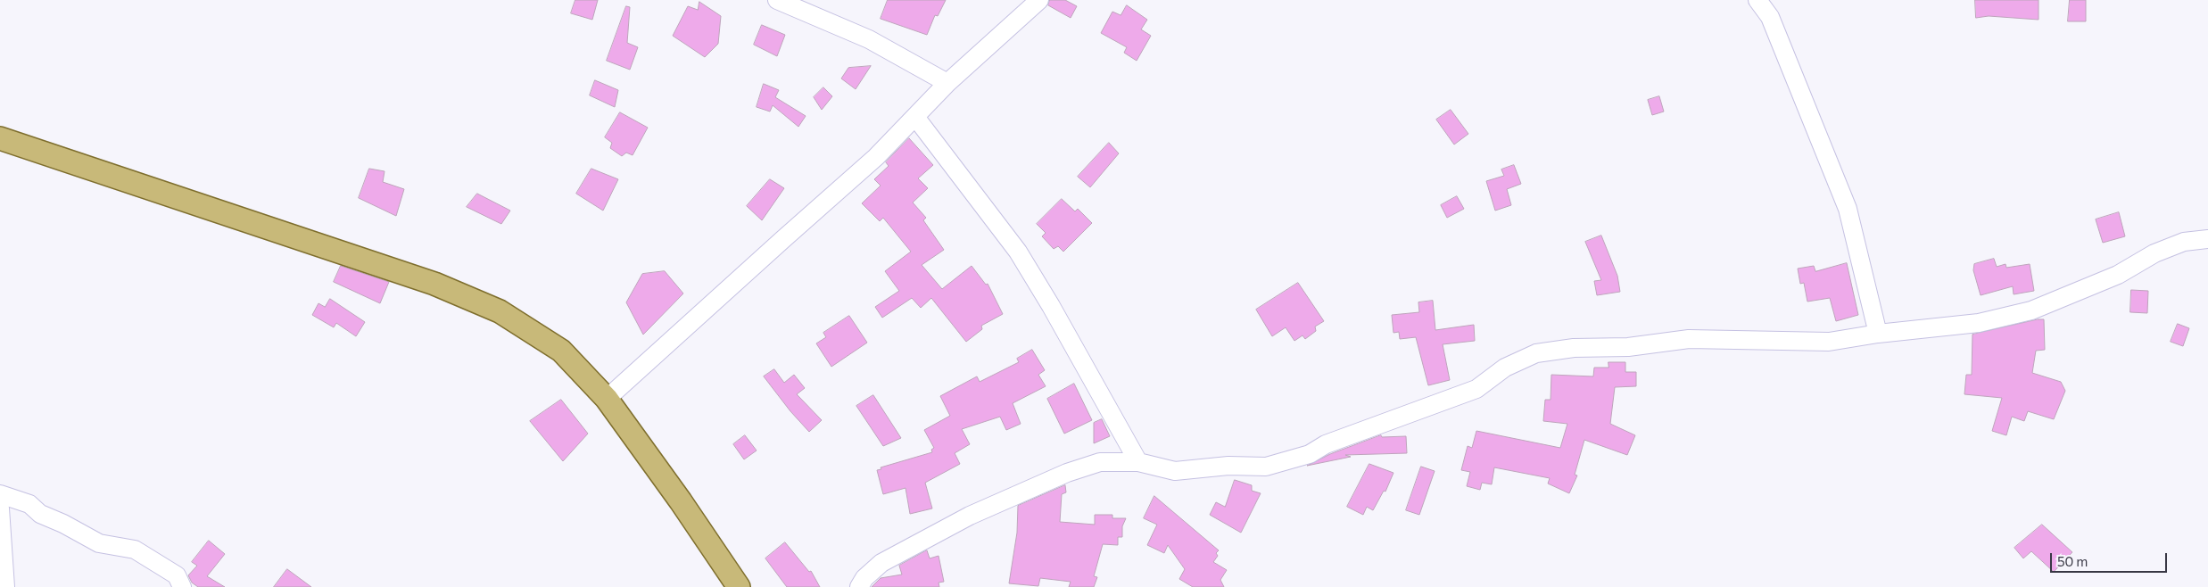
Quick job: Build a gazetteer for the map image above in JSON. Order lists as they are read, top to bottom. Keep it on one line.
{"scale_bar":"50 m"}
